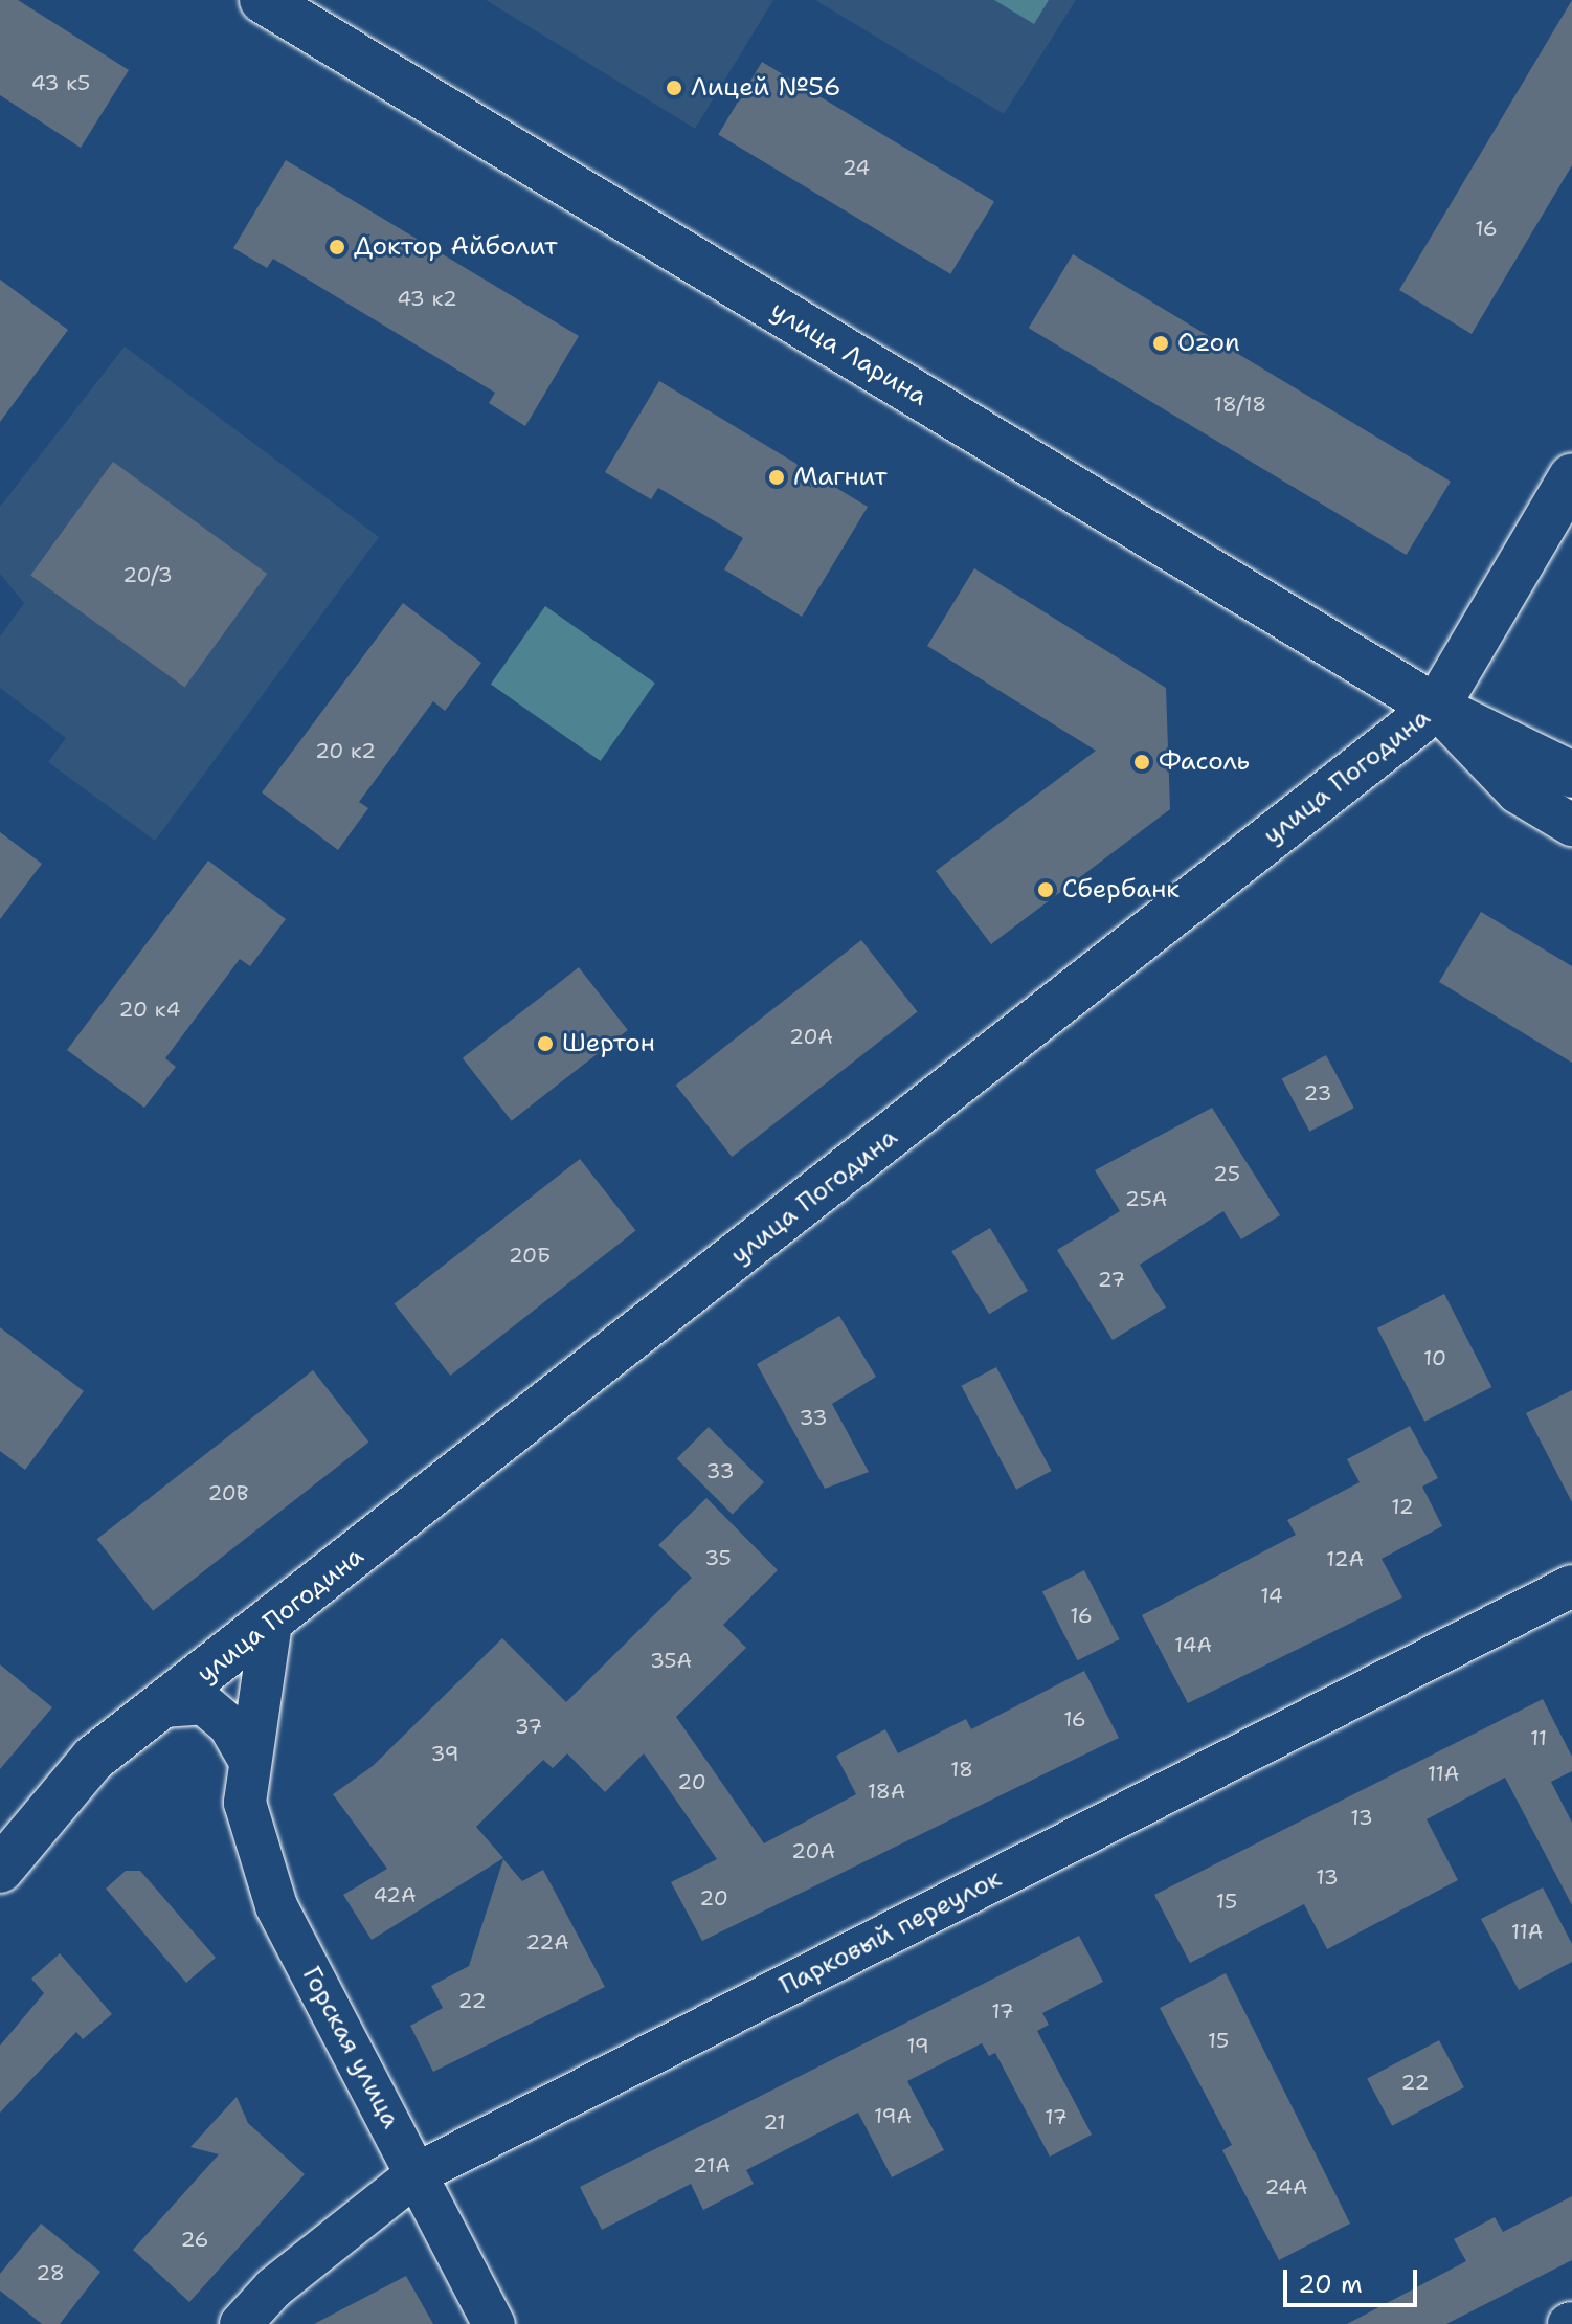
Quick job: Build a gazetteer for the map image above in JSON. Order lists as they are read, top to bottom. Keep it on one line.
{"streets":{"street":["улица Ларина","улица Погодина","Парковый переулок","Горская улица"]},"crossings":[["улица Ларина","улица Погодина"],["улица Погодина","Горская улица"],["Парковый переулок","Горская улица"]],"places":["Лицей №56","Доктор Айболит","Ozon","Магнит","Фасоль","Сбербанк","Шертон"],"house_numbers":["43 к5","24","16","43 к2","18/18","20/3","20 к2","20 к4","20А","23","25","25А","20Б","27","10","33","33","20В","12","35","12А","14","16","14А","35А","16","37","11","39","18","11А","20","18А","13","20А","13","42А","20","15","11А","22А","22","17","15","19","22","19А","17","21","21А","24А","26","28"],"scale_bar":"20 m"}
